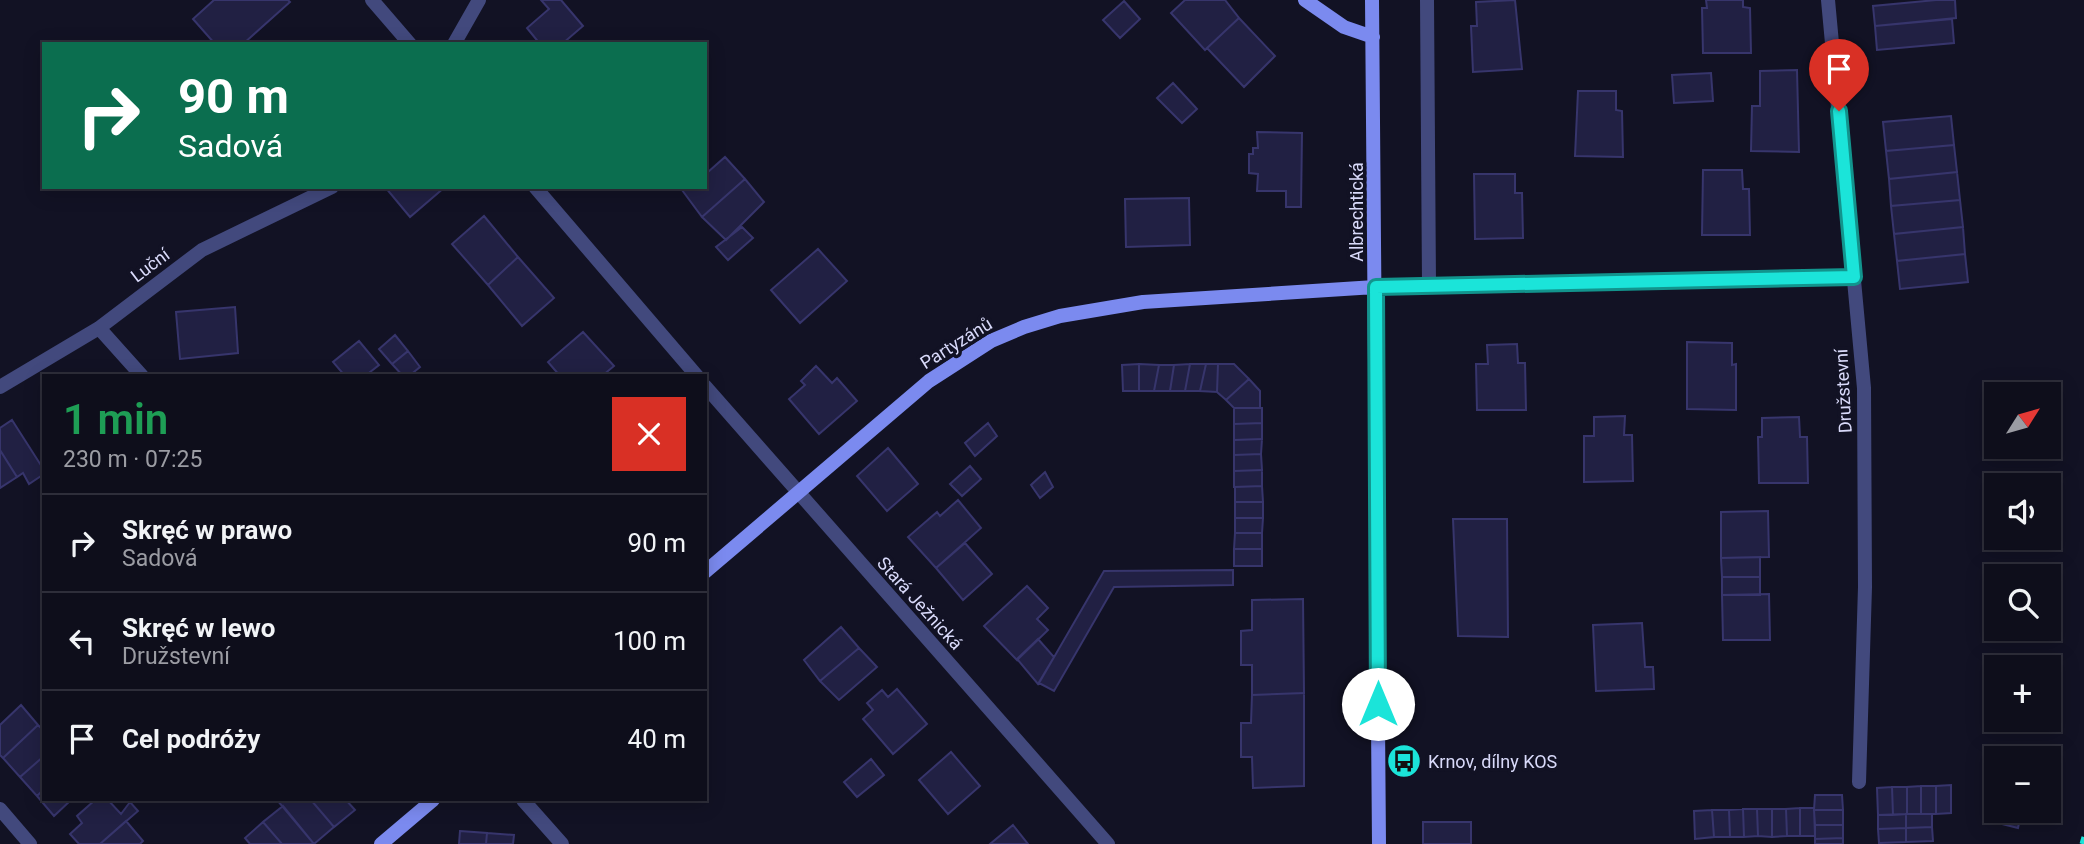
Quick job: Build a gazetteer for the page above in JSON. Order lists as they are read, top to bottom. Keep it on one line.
{"streets":{"street":["Albrechtická","Luční","Partyzánů","Družstevní","Stará Ježnická"]},"crossings":[["Albrechtická","Partyzánů"],["Partyzánů","Stará Ježnická"]],"places":{"bus stop":["Krnov, dílny KOS"]},"north":"top right","page":{"turn":["90 m","Sadová"],"heading":["1 min","230 m · 07:25"],"map_buttons":["+","−"],"list":[{"name":"Skręć w prawo","note":"Sadová","value":"90 m"},{"name":"Skręć w lewo","note":"Družstevní","value":"100 m"},{"name":"Cel podróży","value":"40 m"}]}}
